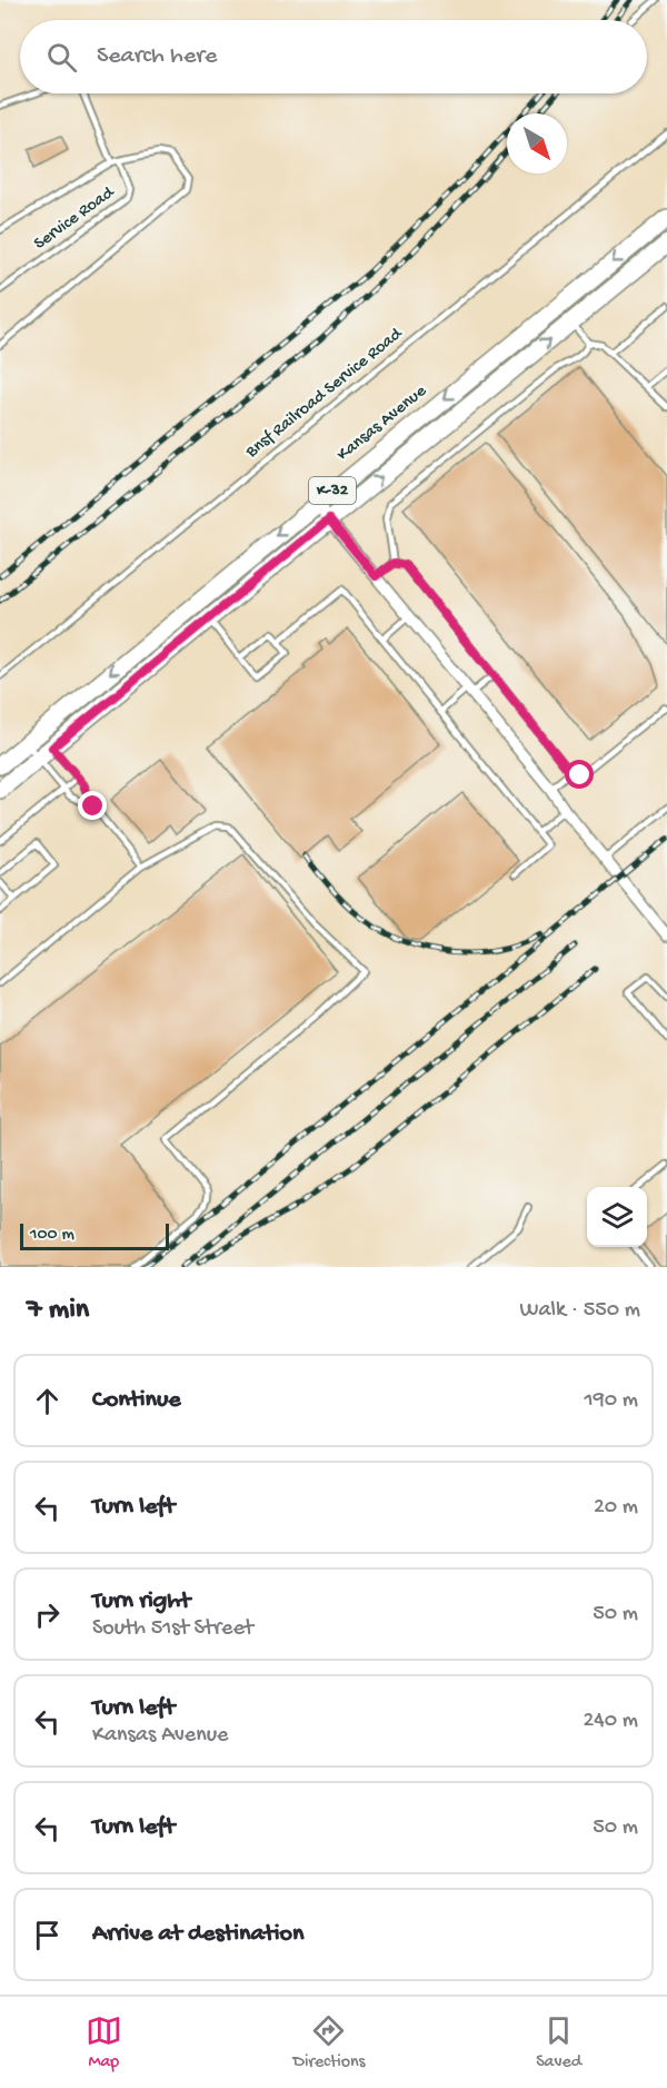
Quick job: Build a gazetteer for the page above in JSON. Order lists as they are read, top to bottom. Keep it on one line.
{"streets":{"main road":["Kansas Avenue","K-32"],"lane":["Service Road","Bnsf Railroad Service Road"]},"scale_bar":"100 m","north":"bottom right","page":{"search":"Search here","scale":"100 m","heading":["7 min","Walk · 550 m"],"list":[["Continue","190 m"],["Turn left","20 m"],["Turn right","South 51st Street","50 m"],["Turn left","Kansas Avenue","240 m"],["Turn left","50 m"],"Arrive at destination"],"nav":["Map","Directions","Saved"]}}
